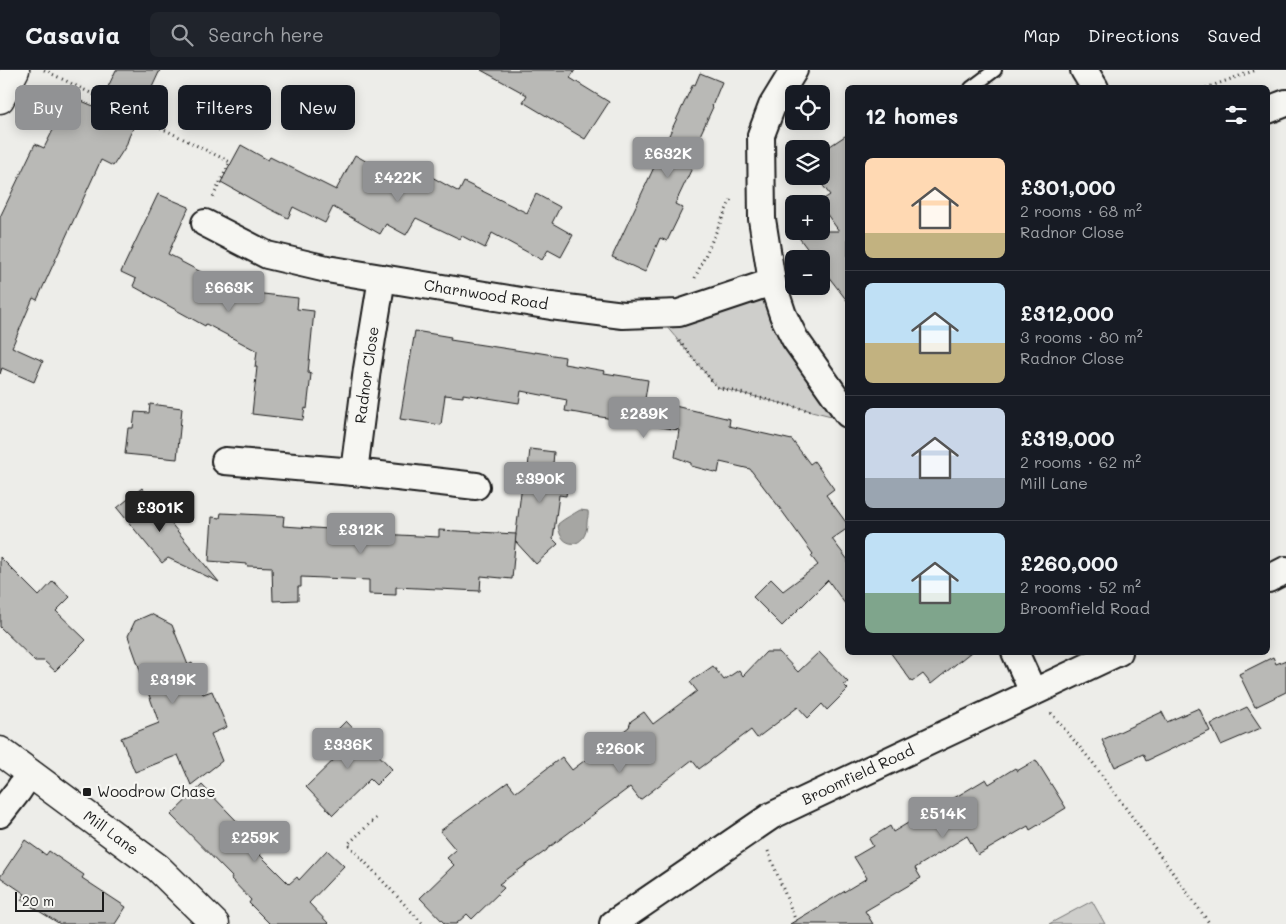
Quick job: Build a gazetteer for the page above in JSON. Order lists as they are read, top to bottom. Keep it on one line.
{"streets":{"street":["Charnwood Road","Radnor Close","Broomfield Road","Mill Lane"]},"crossings":[["Charnwood Road","Radnor Close"]],"places":{"transit":["Woodrow Chase"]},"scale_bar":"20 m","page":{"header":"Casavia","search":"Search here","nav":["Map","Directions","Saved"],"map_buttons":["+","−"],"chip":["Buy","Rent","Filters","New"],"heading":"12 homes","price":["£632K","£422K","£663K","£289K","£390K","£301K","£312K","£319K","£336K","£260K","£514K","£259K"],"list":[{"name":"£301,000","note":"2 rooms · 68 m² · Radnor Close"},{"name":"£312,000","note":"3 rooms · 80 m² · Radnor Close"},{"name":"£319,000","note":"2 rooms · 62 m² · Mill Lane"},{"name":"£260,000","note":"2 rooms · 52 m² · Broomfield Road"}],"scale":"20 m"}}
